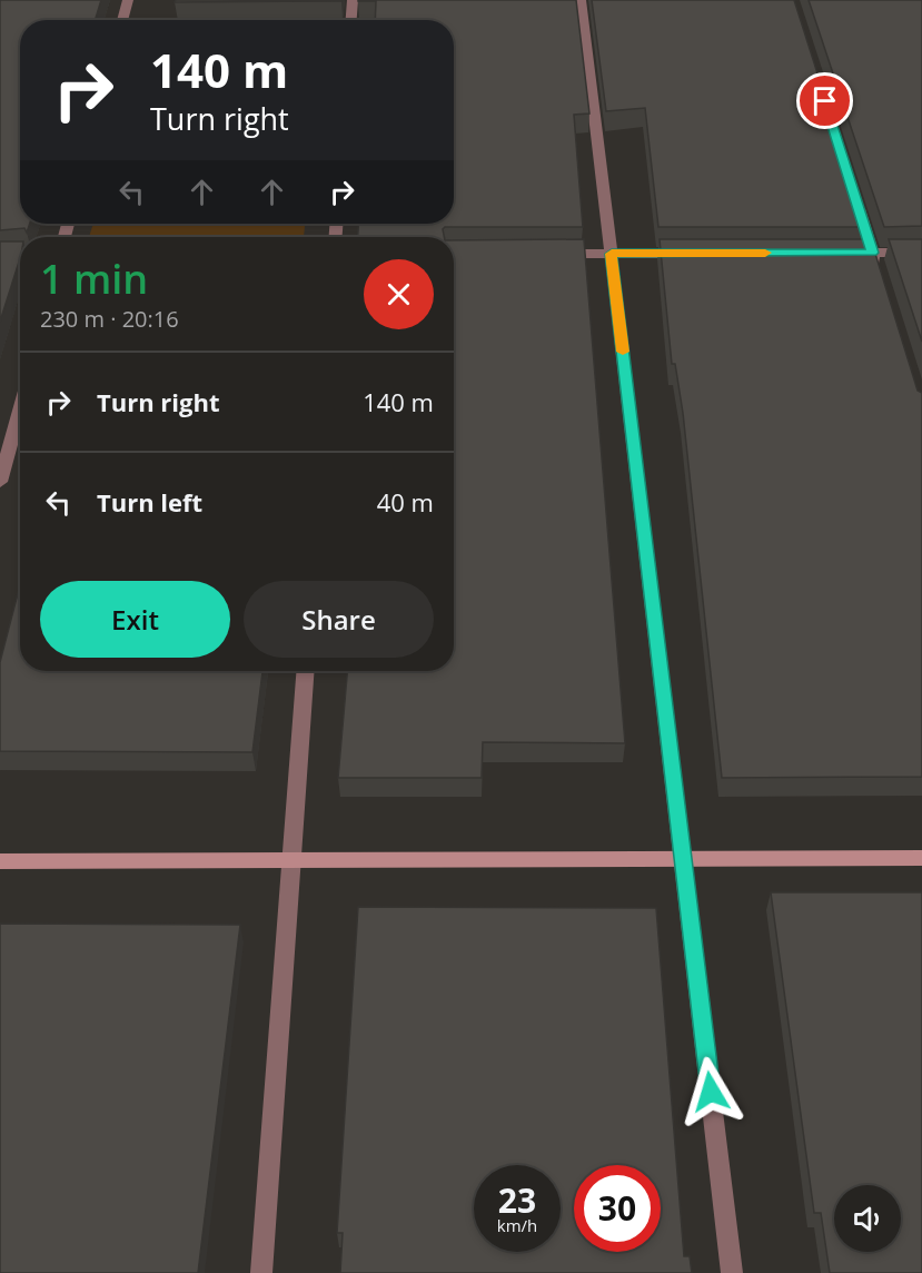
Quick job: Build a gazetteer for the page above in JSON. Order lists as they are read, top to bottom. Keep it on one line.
{"page":{"turn":["140 m","Turn right"],"heading":["1 min","230 m · 20:16"],"list":[{"name":"Turn right","value":"140 m"},{"name":"Turn left","value":"40 m"}],"buttons":["Exit","Share"],"speed":"23 km/h","limit":"30"}}
